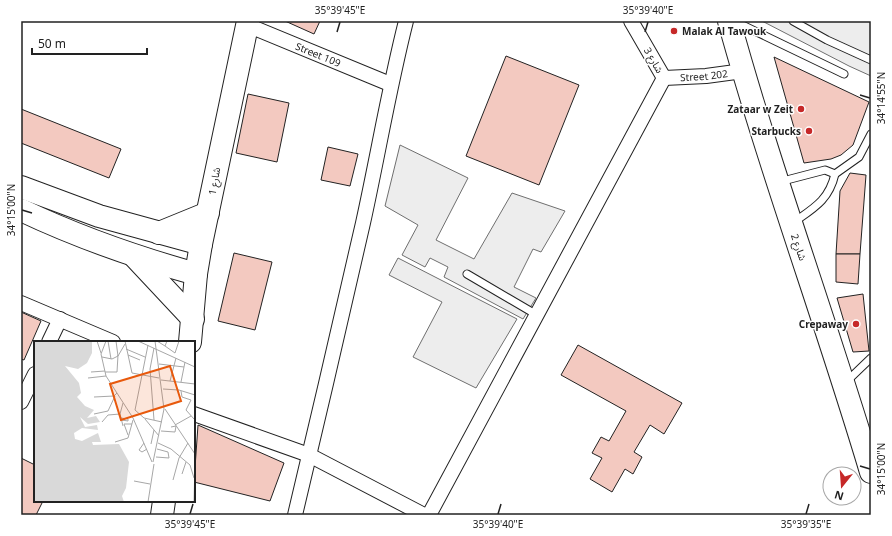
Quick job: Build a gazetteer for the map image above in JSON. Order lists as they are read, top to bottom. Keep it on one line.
{"streets":{"main road":["شارع 1","شارع 2"],"street":["Street 109","شارع 3","Street 202"]},"crossings":[["Street 109","شارع 1"],["شارع 3","Street 202"],["Street 202","شارع 2"]],"places":["Malak Al Tawouk","Zataar w Zeit","Starbucks","Crepaway"],"scale_bar":"50 m","north":"bottom","coordinates":["35°39'45\"E","35°39'40\"E","34°14'55\"N","34°15'00\"N","35°39'35\"E"]}
